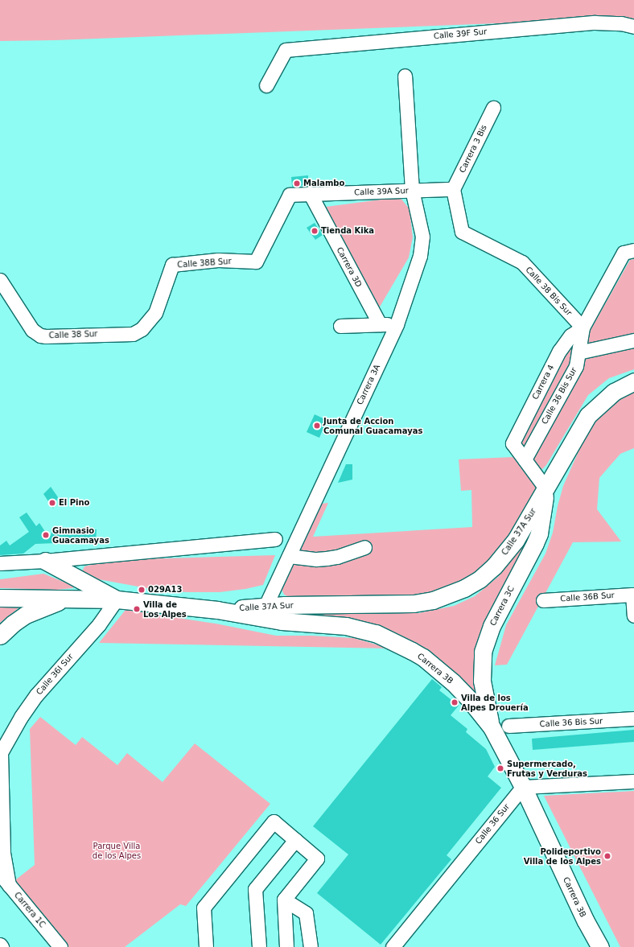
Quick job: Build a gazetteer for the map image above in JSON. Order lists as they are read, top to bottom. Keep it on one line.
{"streets":{"main road":["Calle 37A Sur","Carrera 3C","Carrera 3B"],"street":["Calle 39F Sur","Carrera 3 Bis","Calle 39A Sur","Calle 38B Sur","Carrera 3D","Calle 38 Bis Sur","Calle 38 Sur","Carrera 4","Carrera 3A","Calle 36 Bis Sur","Calle 36B Sur","Calle 36I Sur","Calle 36 Sur","Carrera 1C"]},"crossings":[["Carrera 3 Bis","Calle 39A Sur"],["Carrera 3 Bis","Calle 38 Bis Sur"],["Calle 39A Sur","Calle 38B Sur"],["Calle 39A Sur","Carrera 3D"],["Calle 39A Sur","Calle 38 Bis Sur"],["Calle 39A Sur","Carrera 3A"],["Calle 38B Sur","Calle 38 Sur"],["Calle 38 Bis Sur","Carrera 4"],["Calle 38 Bis Sur","Calle 36 Bis Sur"],["Carrera 4","Calle 36 Bis Sur"],["Carrera 3A","Calle 37A Sur"],["Calle 37A Sur","Carrera 3C"],["Calle 37A Sur","Carrera 3B"],["Carrera 3C","Carrera 3B"],["Carrera 3B","Calle 36 Sur"]],"parks":["Parque Villa de los Alpes"],"places":["Malambo","Tienda Kika","Junta de Accion Comunal Guacamayas","El Pino","Gimnasio Guacamayas","029A13","Villa de Los Alpes","Villa de los Alpes Drouería","Supermercado, Frutas y Verduras","Polideportivo Villa de los Alpes"]}
